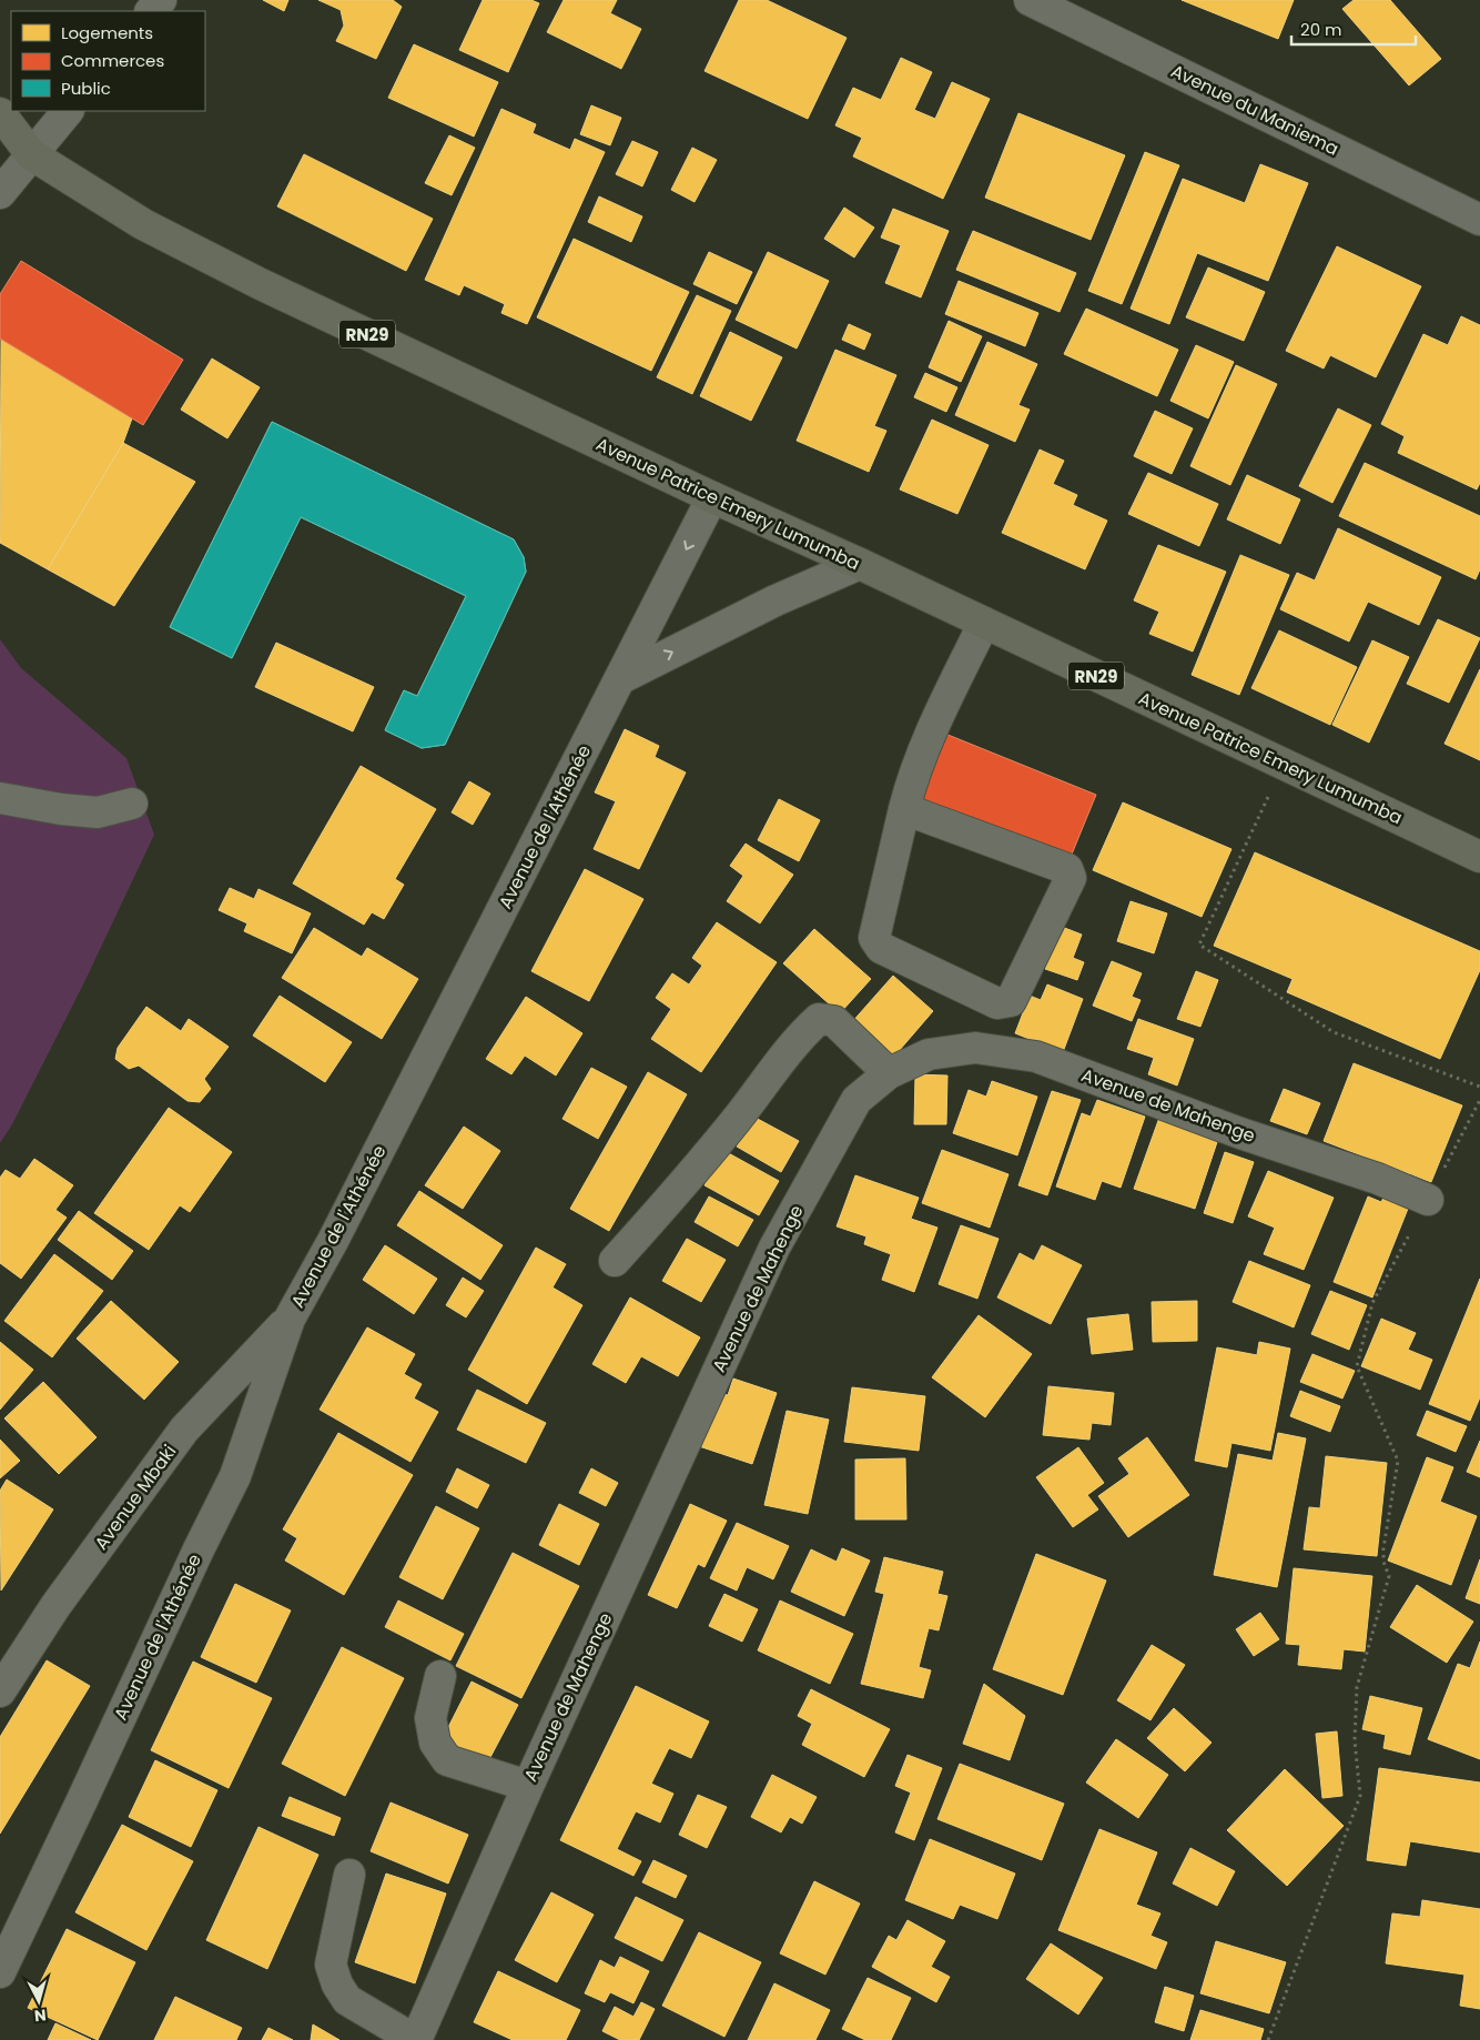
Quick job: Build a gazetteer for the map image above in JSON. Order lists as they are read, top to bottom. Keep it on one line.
{"streets":{"main road":["RN29","Avenue Patrice Emery Lumumba"],"street":["Avenue du Maniema","Avenue de l'Athénée","Avenue de Mahenge","Avenue Mbaki"]},"crossings":[["Avenue Patrice Emery Lumumba","Avenue de l'Athénée"],["Avenue de l'Athénée","Avenue Mbaki"]],"legend":["Logements","Commerces","Public"],"scale_bar":"20 m","north":"bottom"}
